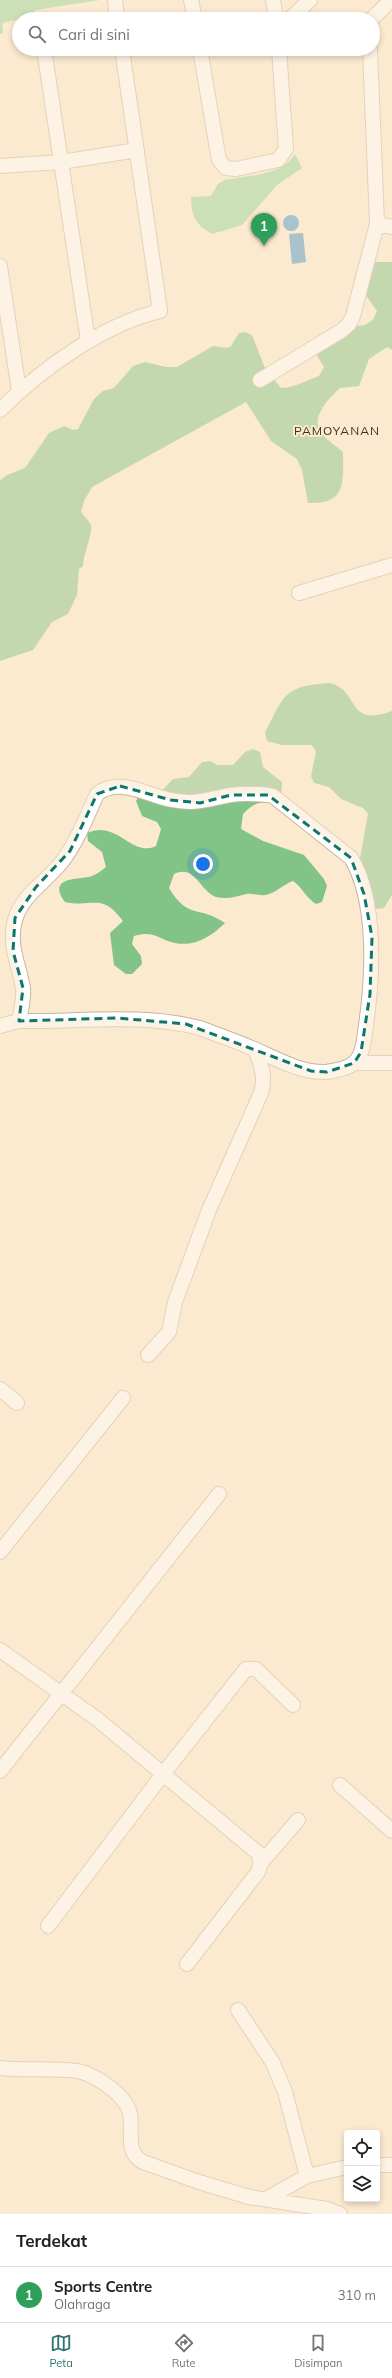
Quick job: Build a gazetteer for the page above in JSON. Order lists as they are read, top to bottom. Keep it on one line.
{"districts":["PAMOYANAN"],"page":{"search":"Cari di sini","pins":"1","heading":"Terdekat","list":[{"mark":"1","name":"Sports Centre","note":"Olahraga","value":"310 m"}],"nav":["Peta","Rute","Disimpan"]}}
